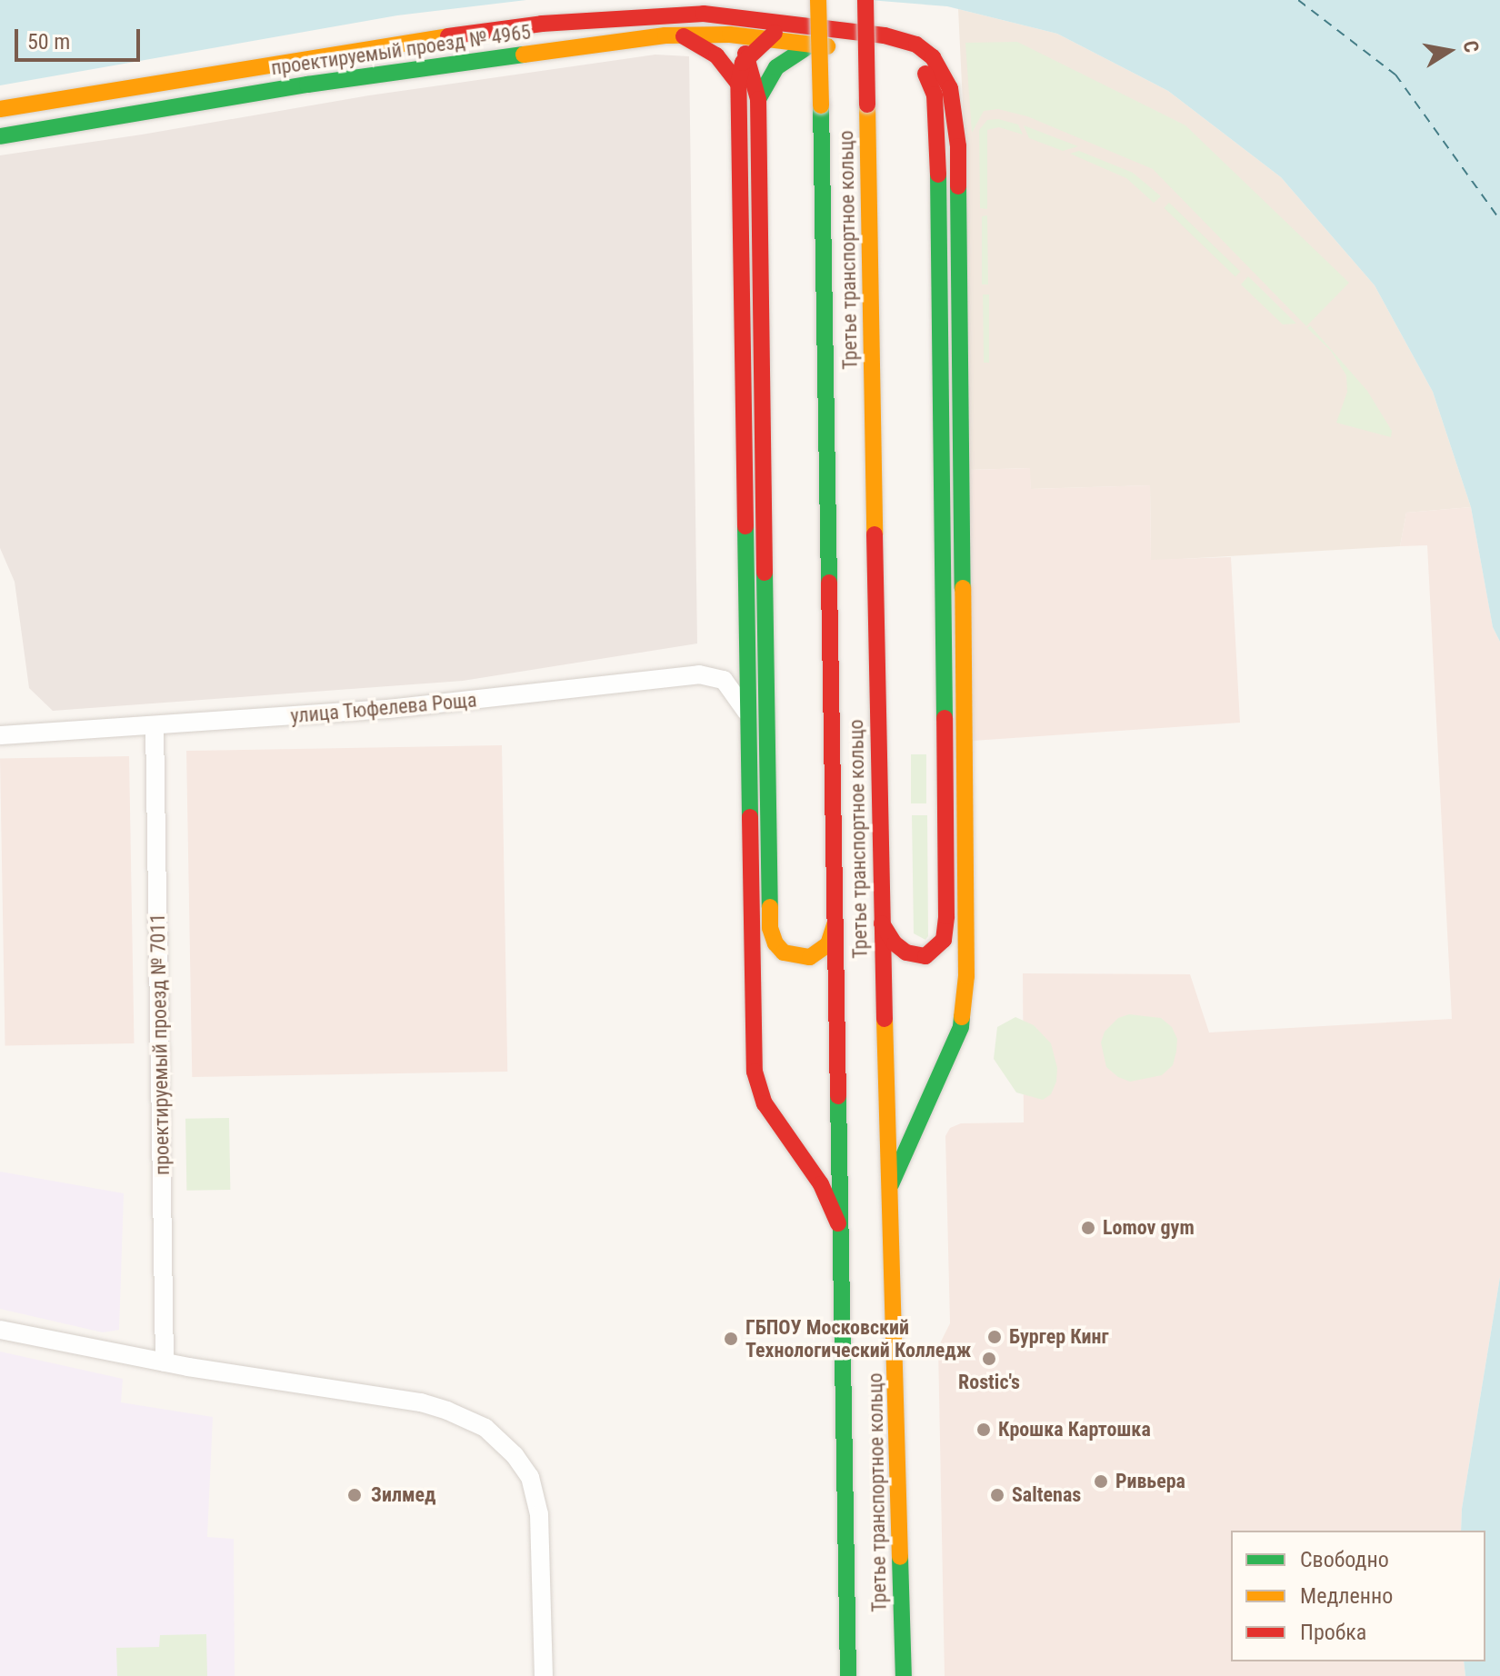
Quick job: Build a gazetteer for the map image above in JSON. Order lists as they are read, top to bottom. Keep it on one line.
{"streets":{"main road":["проектируемый проезд № 4965","Третье транспортное кольцо"],"street":["улица Тюфелева Роща","проектируемый проезд № 7011"]},"crossings":[["проектируемый проезд № 4965","Третье транспортное кольцо"],["улица Тюфелева Роща","проектируемый проезд № 7011"]],"places":["Lomov gym","Бургер Кинг","ГБПОУ Московский Технологический Колледж","Rostic's","Крошка Картошка","Ривьера","Зилмед","Saltenas"],"legend":["Свободно","Медленно","Пробка"],"scale_bar":"50 m","north":"right"}
